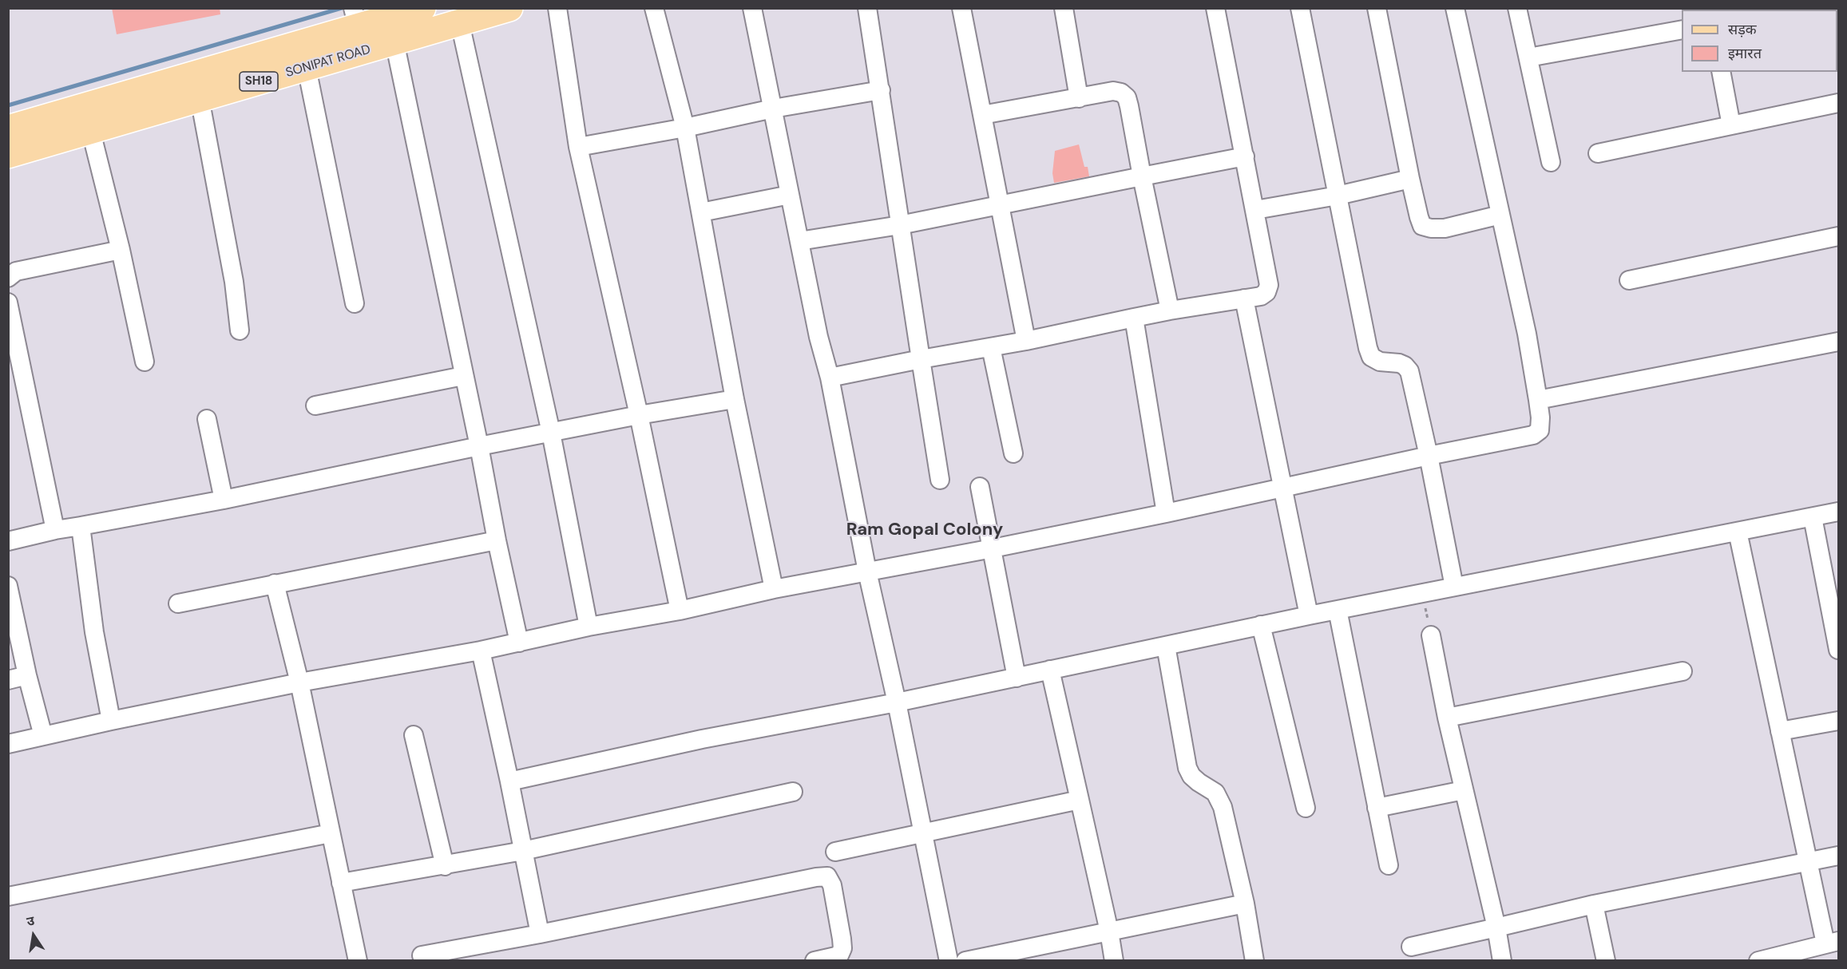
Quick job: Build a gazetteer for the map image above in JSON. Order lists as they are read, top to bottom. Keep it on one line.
{"streets":{"main road":["SONIPAT ROAD","SH18"]},"districts":["Ram Gopal Colony"],"legend":["सड़क","इमारत"],"north":"top"}
